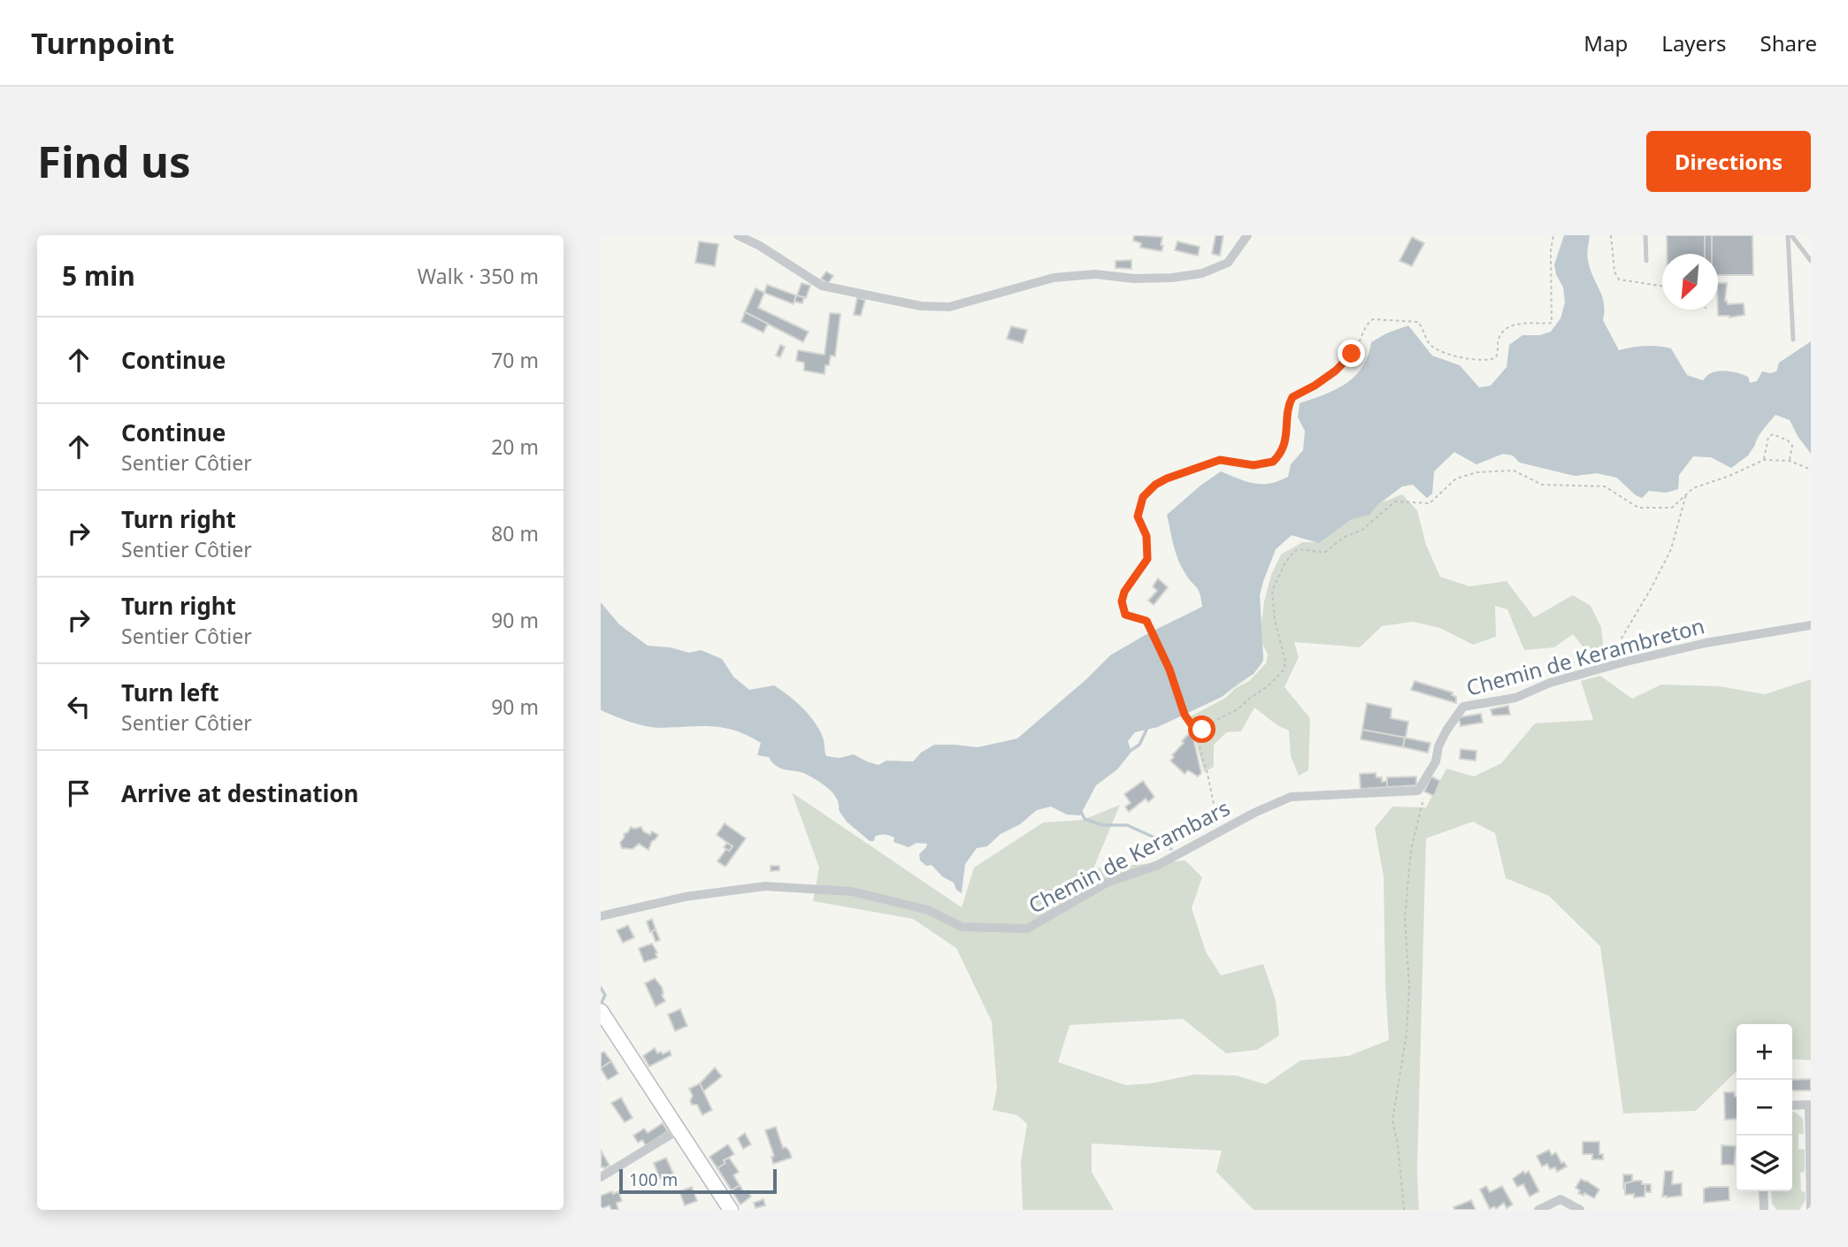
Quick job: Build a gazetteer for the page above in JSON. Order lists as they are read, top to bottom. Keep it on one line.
{"streets":{"street":["Chemin de Kerambreton","Chemin de Kerambars"]},"crossings":[["Chemin de Kerambreton","Chemin de Kerambars"]],"scale_bar":"100 m","north":"bottom left","page":{"header":"Turnpoint","nav":["Map","Layers","Share"],"buttons":"Directions","title":"Find us","heading":["5 min","Walk · 350 m"],"list":[["Continue","70 m"],["Continue","Sentier Côtier","20 m"],["Turn right","Sentier Côtier","80 m"],["Turn right","Sentier Côtier","90 m"],["Turn left","Sentier Côtier","90 m"],"Arrive at destination"],"map_buttons":["+","−"],"scale":"100 m"}}
